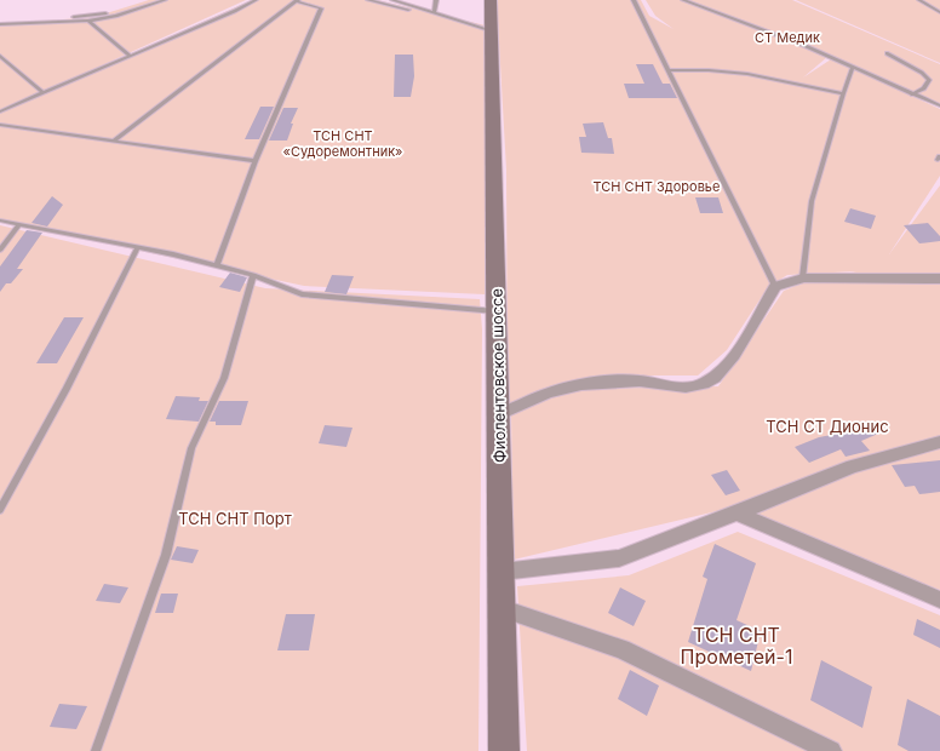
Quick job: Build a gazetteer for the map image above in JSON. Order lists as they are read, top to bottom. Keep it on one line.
{"streets":{"main road":["Фиолентовское шоссе"]},"parks":["СТ Медик","ТСН СНТ «Судоремонтник»","ТСН СНТ Здоровье","ТСН СТ Дионис","ТСН СНТ Порт","ТСН СНТ Прометей-1"]}
